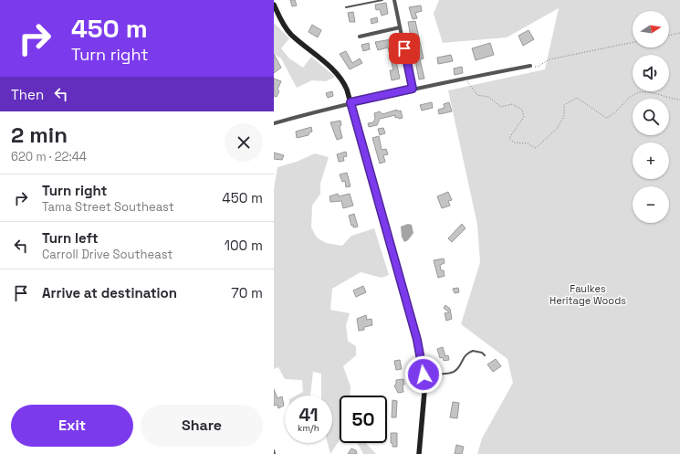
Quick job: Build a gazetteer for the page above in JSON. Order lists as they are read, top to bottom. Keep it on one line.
{"parks":["Faulkes Heritage Woods"],"north":"right","page":{"turn":["450 m","Turn right"],"map_buttons":["+","−"],"then":"Then","heading":["2 min","620 m · 22:44"],"list":[{"name":"Turn right","note":"Tama Street Southeast","value":"450 m"},{"name":"Turn left","note":"Carroll Drive Southeast","value":"100 m"},{"name":"Arrive at destination","value":"70 m"}],"speed":"41 km/h","limit":"50","buttons":["Exit","Share"]}}
